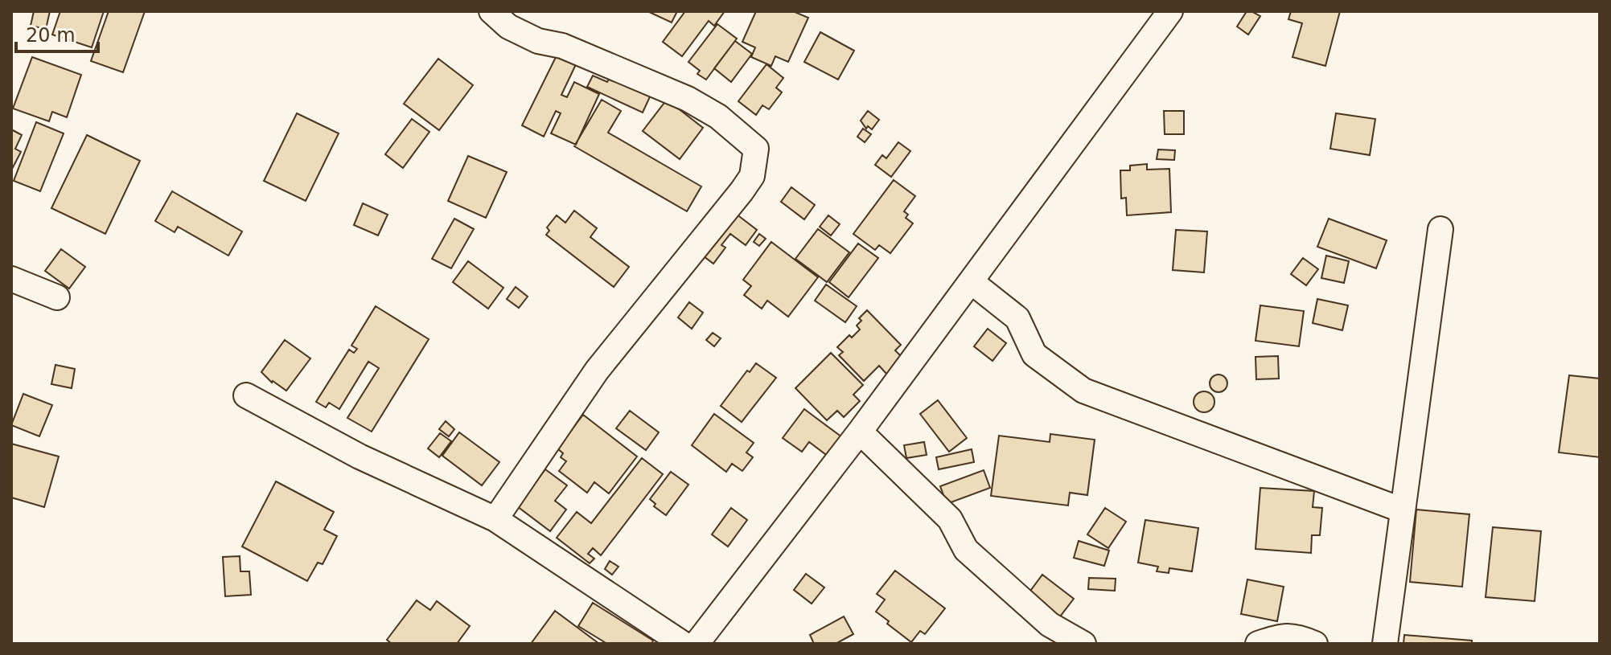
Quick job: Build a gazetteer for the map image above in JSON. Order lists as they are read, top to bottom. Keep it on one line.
{"scale_bar":"20 m"}
